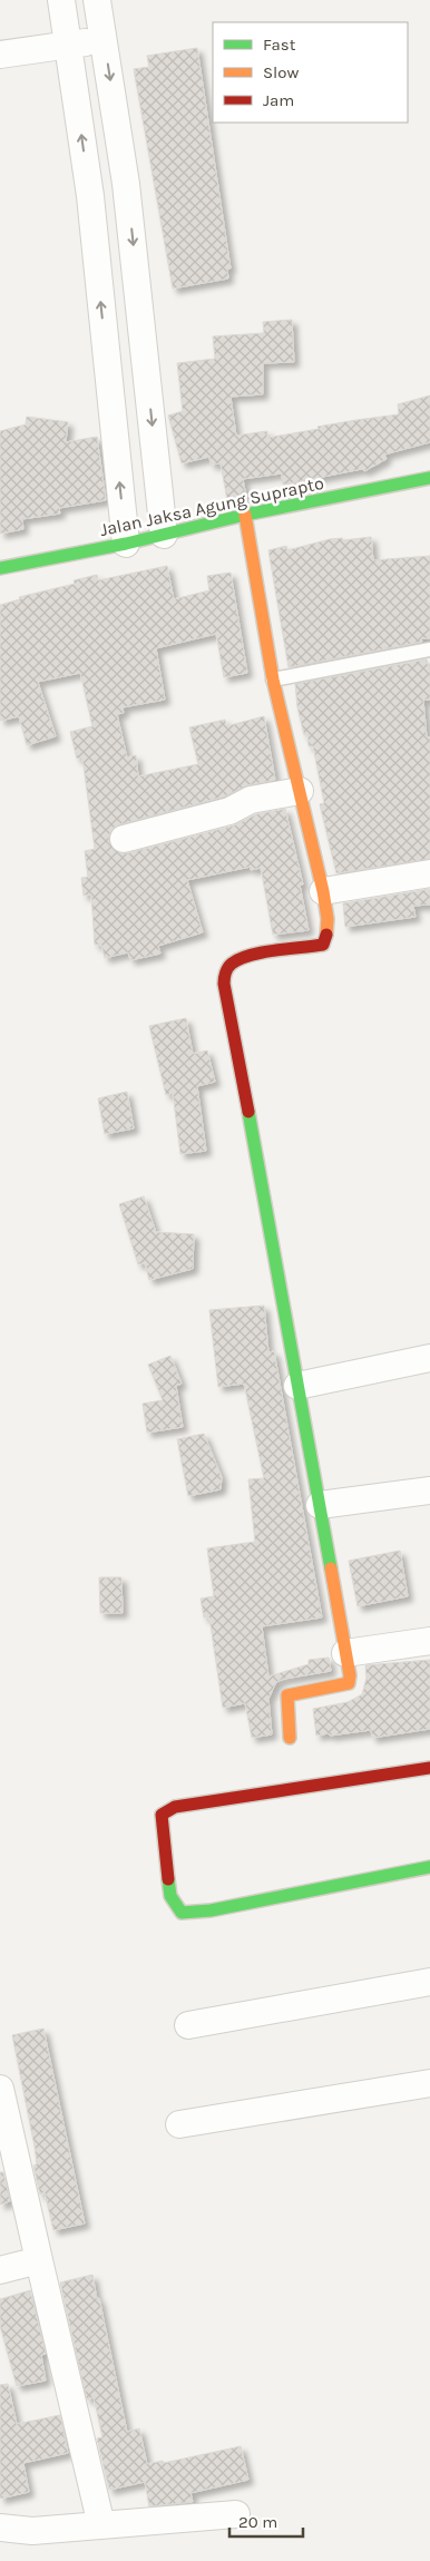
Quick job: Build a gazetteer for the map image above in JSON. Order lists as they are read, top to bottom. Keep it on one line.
{"streets":{"street":["Jalan Jaksa Agung Suprapto"]},"legend":["Fast","Slow","Jam"],"scale_bar":"20 m"}
